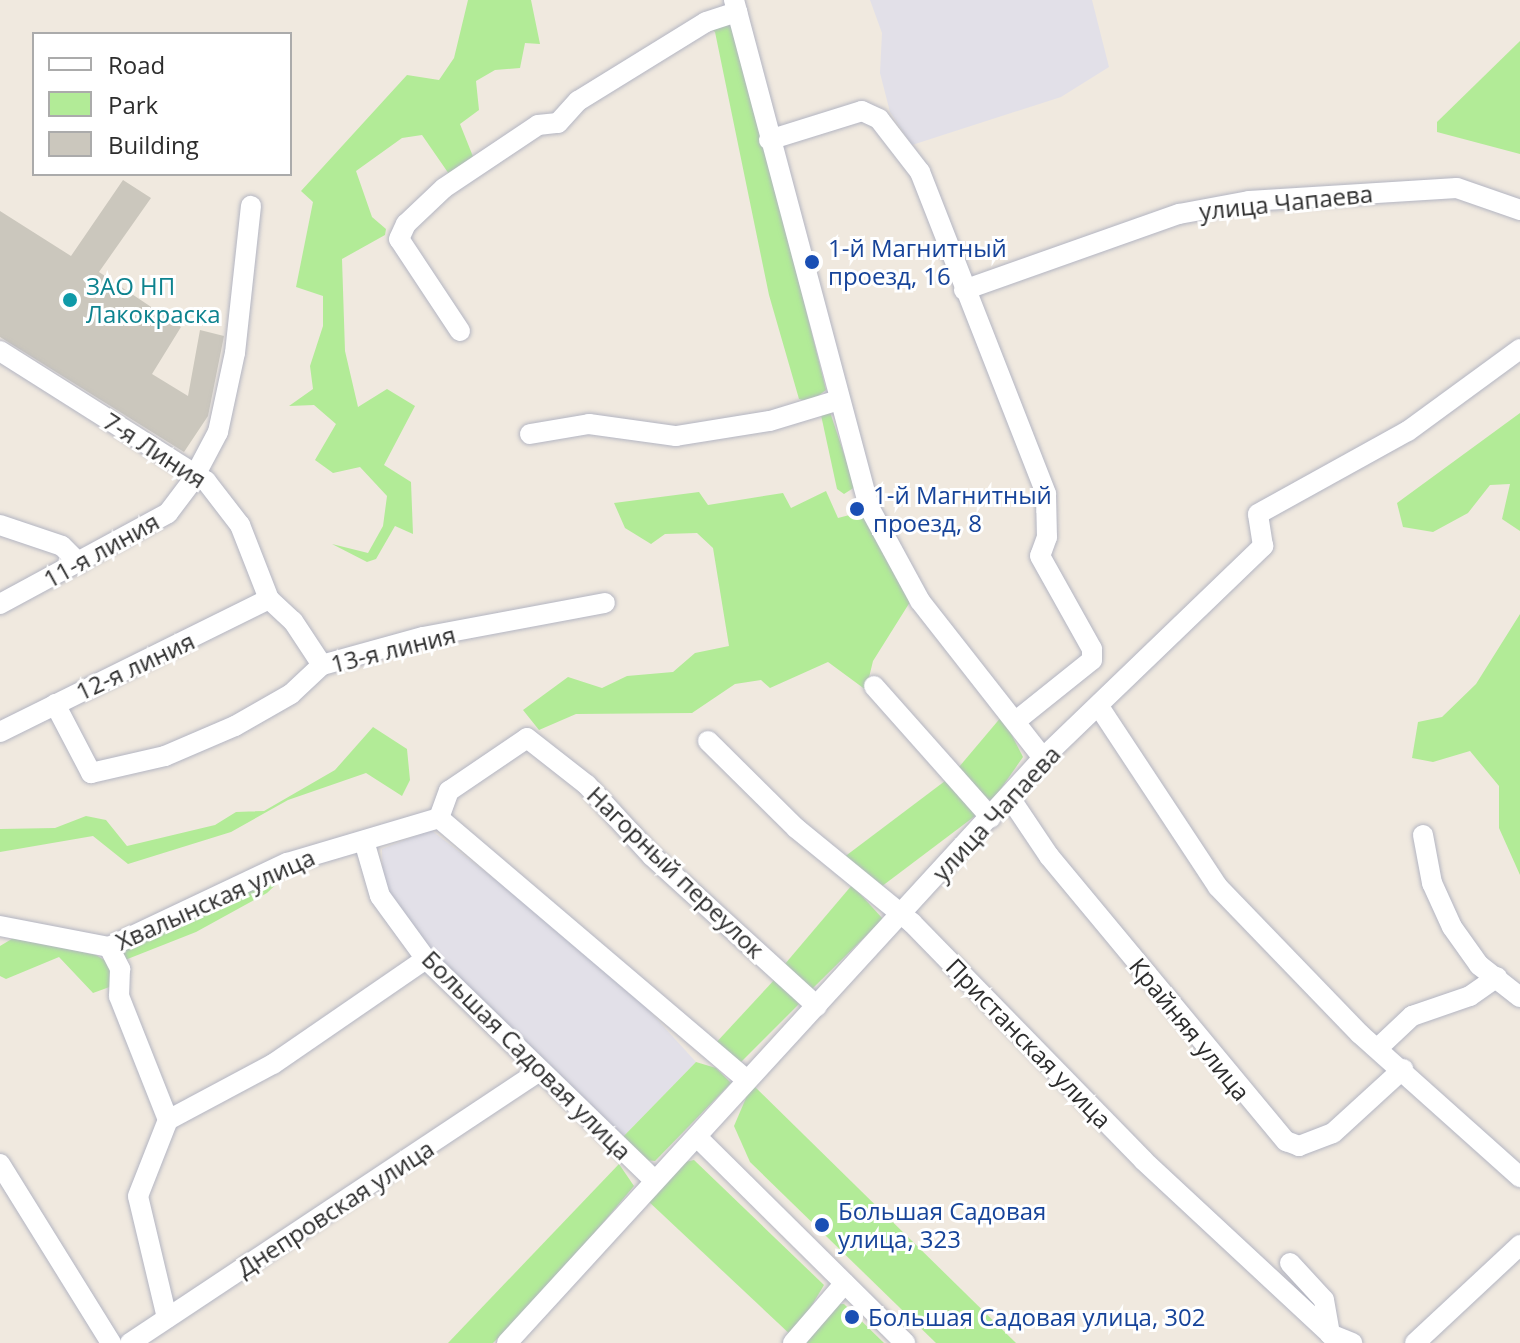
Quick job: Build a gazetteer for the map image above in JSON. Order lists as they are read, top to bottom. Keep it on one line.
{"streets":{"street":["улица Чапаева","7-я Линия","11-я линия","13-я линия","12-я линия","Нагорный переулок","Хвалынская улица","Крайняя улица","Пристанская улица","Большая Садовая улица","Днепровская улица"]},"crossings":[["улица Чапаева","Нагорный переулок"],["улица Чапаева","Крайняя улица"],["улица Чапаева","Пристанская улица"],["улица Чапаева","Большая Садовая улица"],["7-я Линия","11-я линия"],["7-я Линия","13-я линия"],["7-я Линия","12-я линия"],["13-я линия","12-я линия"],["Нагорный переулок","Хвалынская улица"],["Хвалынская улица","Большая Садовая улица"],["Большая Садовая улица","Днепровская улица"]],"places":["1-й Магнитный проезд, 16","ЗАО НП Лакокраска","1-й Магнитный проезд, 8","Большая Садовая улица, 323","Большая Садовая улица, 302"],"legend":["Road","Park","Building"]}
